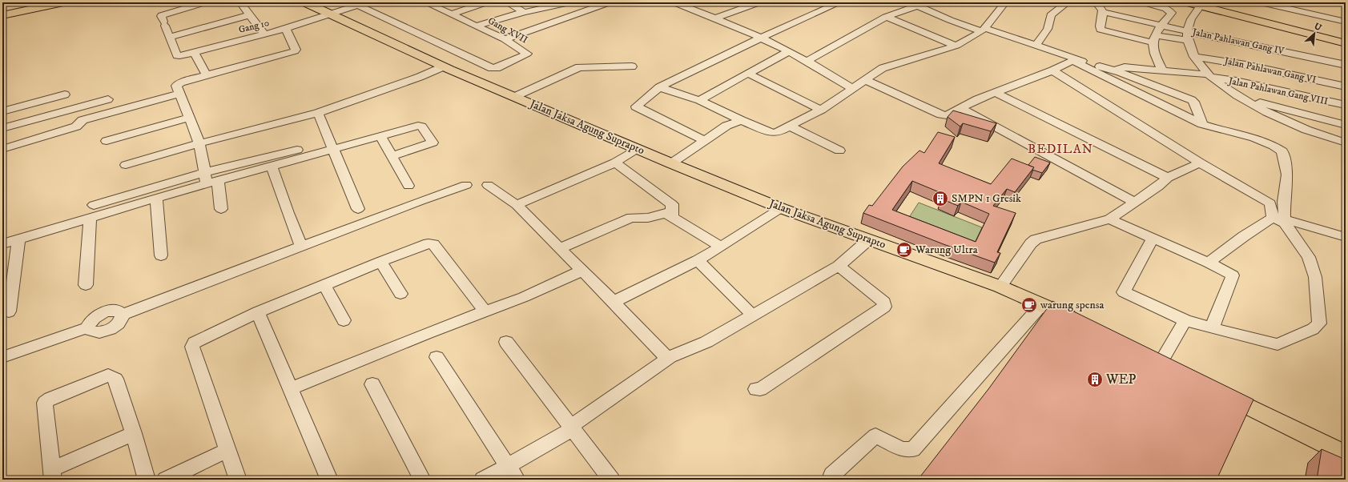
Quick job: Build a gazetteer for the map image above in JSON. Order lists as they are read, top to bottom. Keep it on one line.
{"streets":{"main road":["Jalan Jaksa Agung Suprapto"],"street":["Gang 10","Gang XVII","Jalan Pahlawan Gang IV","Jalan Pahlawan Gang VI","Jalan Pahlawan Gang VIII"]},"crossings":[["Gang 10","Gang XVII"],["Gang 10","Jalan Jaksa Agung Suprapto"]],"districts":["BEDILAN"],"places":{"building":["SMPN 1 Gresik","WEP"],"cafe":["Warung Ultra","warung spensa"]},"north":"top right"}
